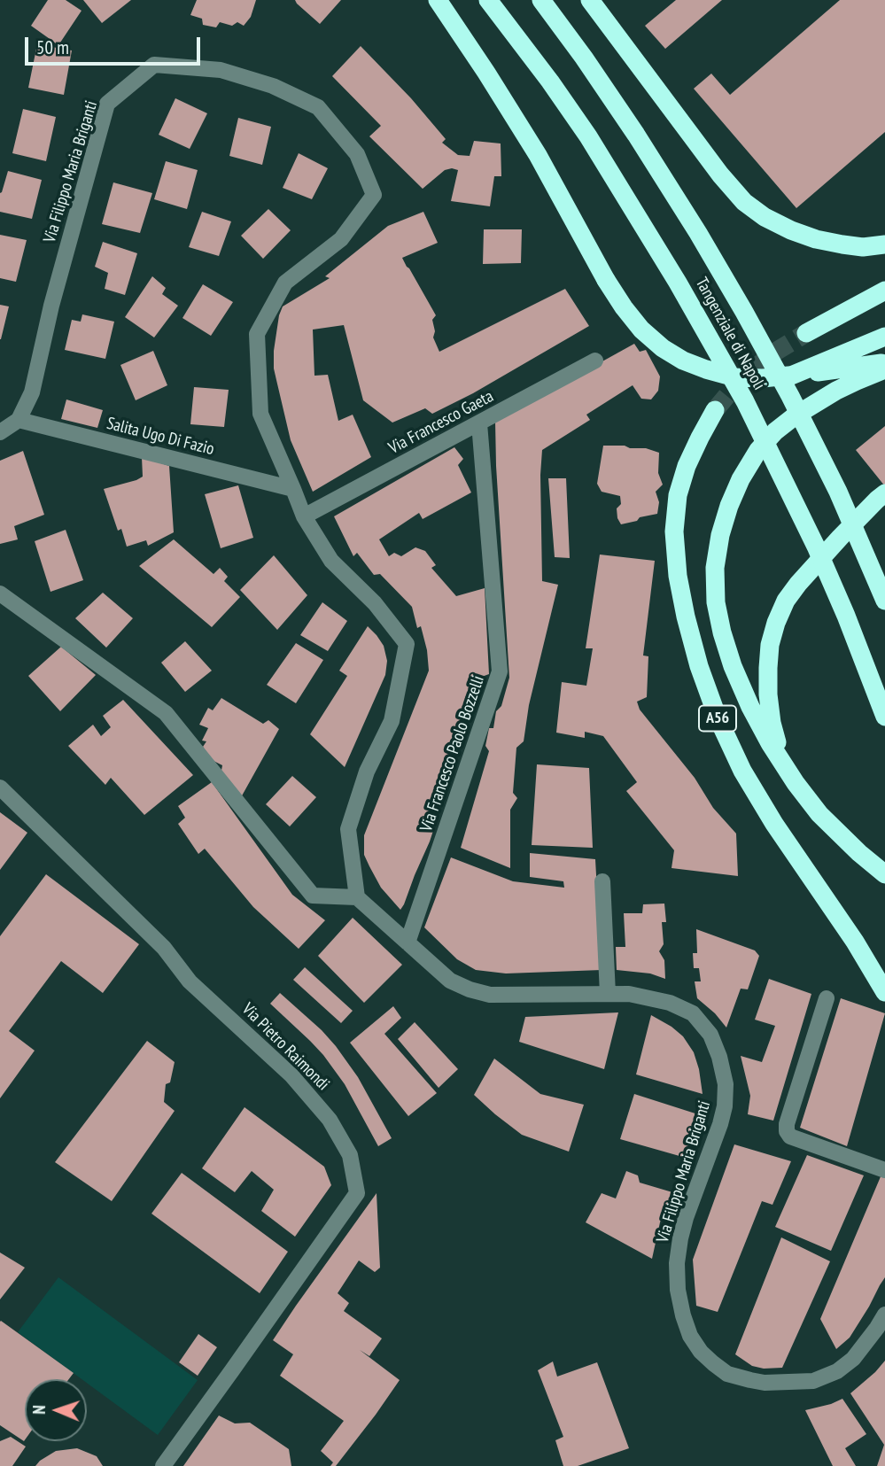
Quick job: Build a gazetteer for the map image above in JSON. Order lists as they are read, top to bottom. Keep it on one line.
{"streets":{"highway":["Tangenziale di Napoli","A56"],"street":["Via Filippo Maria Briganti","Via Francesco Gaeta","Salita Ugo Di Fazio","Via Francesco Paolo Bozzelli","Via Pietro Raimondi"]},"crossings":[["Via Filippo Maria Briganti","Via Francesco Gaeta"],["Via Filippo Maria Briganti","Salita Ugo Di Fazio"],["Via Filippo Maria Briganti","Via Francesco Paolo Bozzelli"],["Via Francesco Gaeta","Via Francesco Paolo Bozzelli"]],"scale_bar":"50 m","north":"left"}
